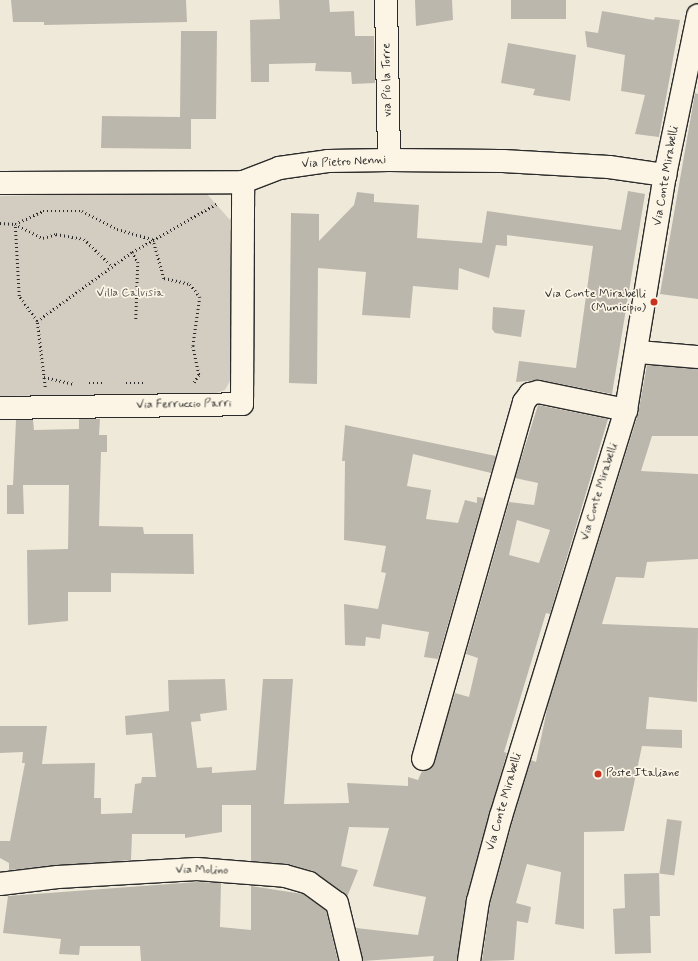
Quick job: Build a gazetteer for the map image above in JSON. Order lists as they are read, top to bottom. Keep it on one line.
{"streets":{"street":["via Pio la Torre","Via Pietro Nenni","Via Conte Mirabelli","Via Ferruccio Parri","Via Molino"]},"crossings":[["via Pio la Torre","Via Pietro Nenni"],["Via Pietro Nenni","Via Conte Mirabelli"],["Via Pietro Nenni","Via Ferruccio Parri"]],"parks":["Villa Calvisia"],"places":["Via Conte Mirabelli (Municipio)","Poste Italiane"]}
